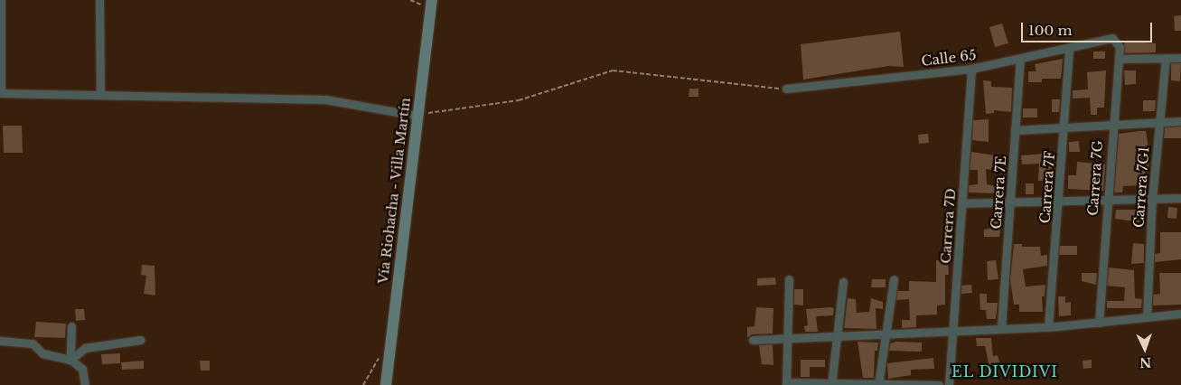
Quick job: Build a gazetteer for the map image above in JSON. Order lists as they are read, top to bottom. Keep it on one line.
{"streets":{"main road":["Vía Riohacha - Villa Martín"],"street":["Calle 65","Carrera 7G","Carrera 7F","Carrera 7G1","Carrera 7E","Carrera 7D"]},"crossings":[["Calle 65","Carrera 7G"],["Calle 65","Carrera 7F"],["Calle 65","Carrera 7E"],["Calle 65","Carrera 7D"]],"districts":["EL DIVIDIVI"],"scale_bar":"100 m","north":"bottom"}
